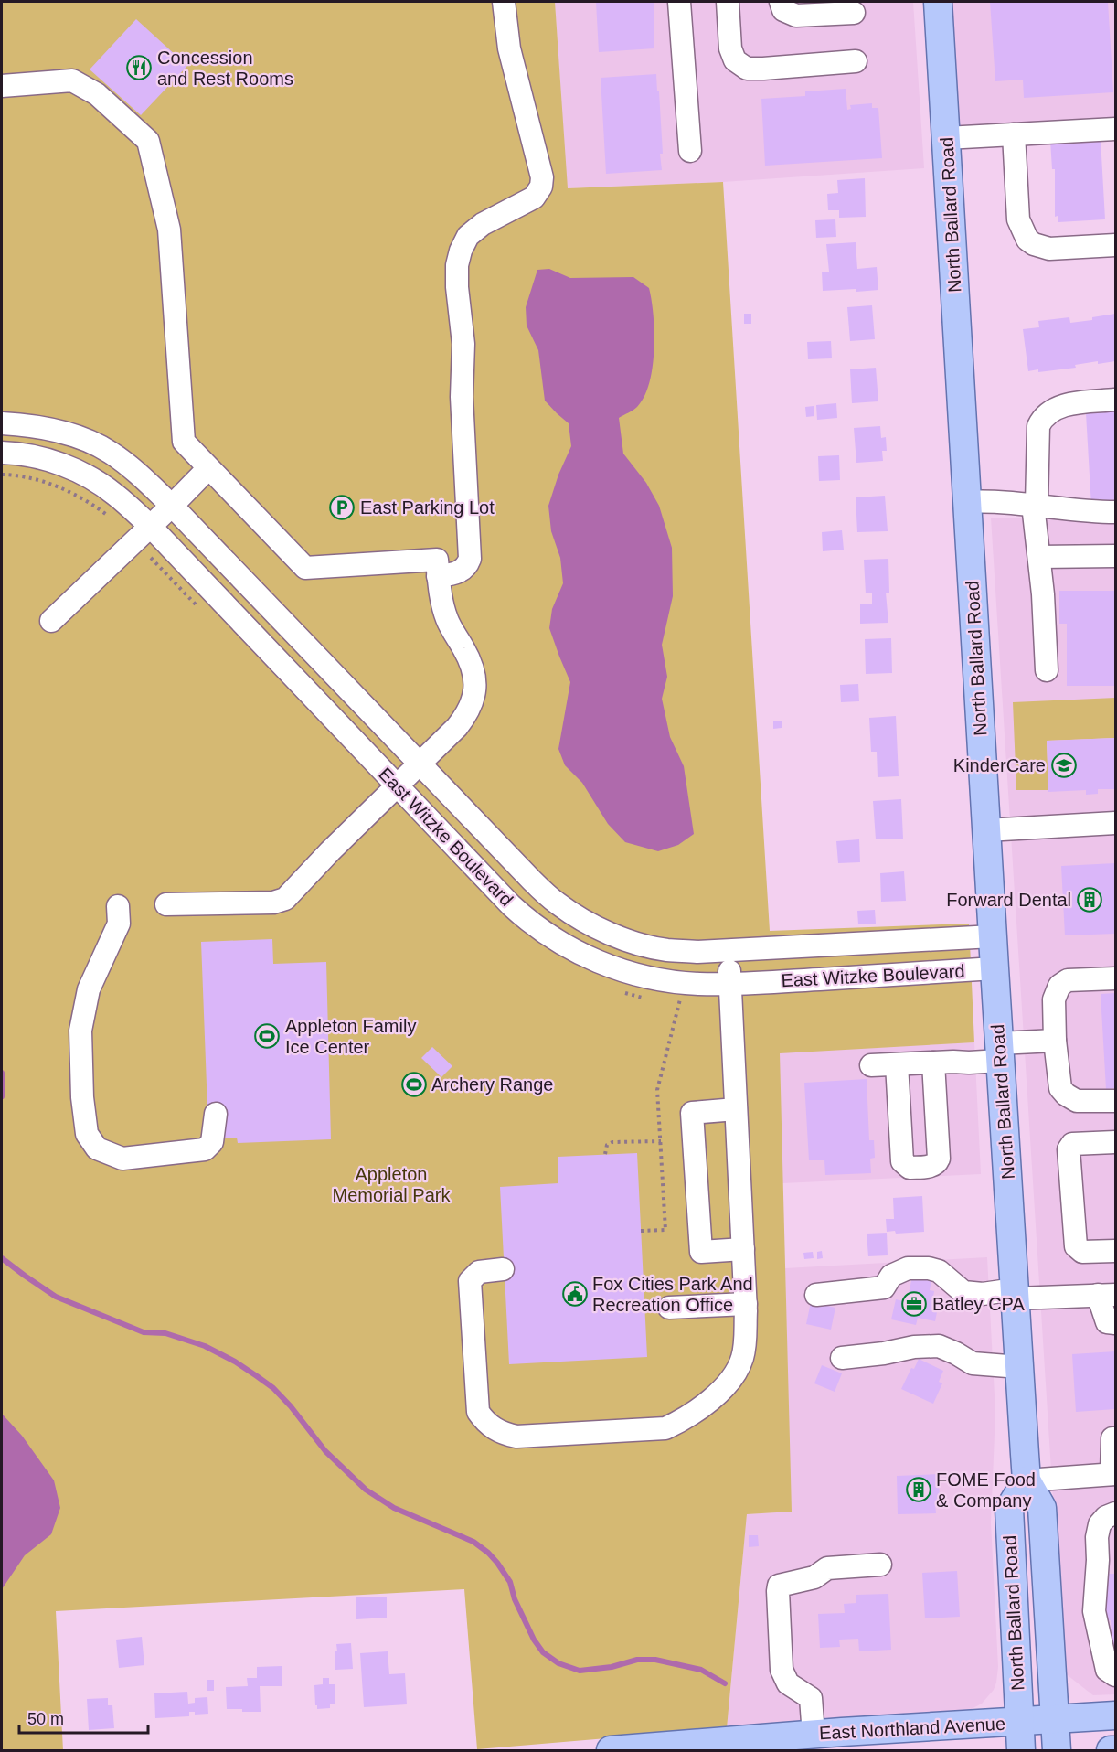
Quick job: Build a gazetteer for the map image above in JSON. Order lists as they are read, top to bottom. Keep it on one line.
{"streets":{"main road":["North Ballard Road","East Northland Avenue"],"street":["East Witzke Boulevard"]},"crossings":[["North Ballard Road","East Witzke Boulevard"],["North Ballard Road","East Northland Avenue"]],"parks":["Appleton Memorial Park"],"places":{"restaurant":["Concession and Rest Rooms"],"parking":["East Parking Lot"],"school or university":["KinderCare"],"building":["Forward Dental","FOME Food & Company"],"sports":["Appleton Family Ice Center","Archery Range"],"public building":["Fox Cities Park And Recreation Office"],"office":["Batley CPA"]},"scale_bar":"50 m"}
